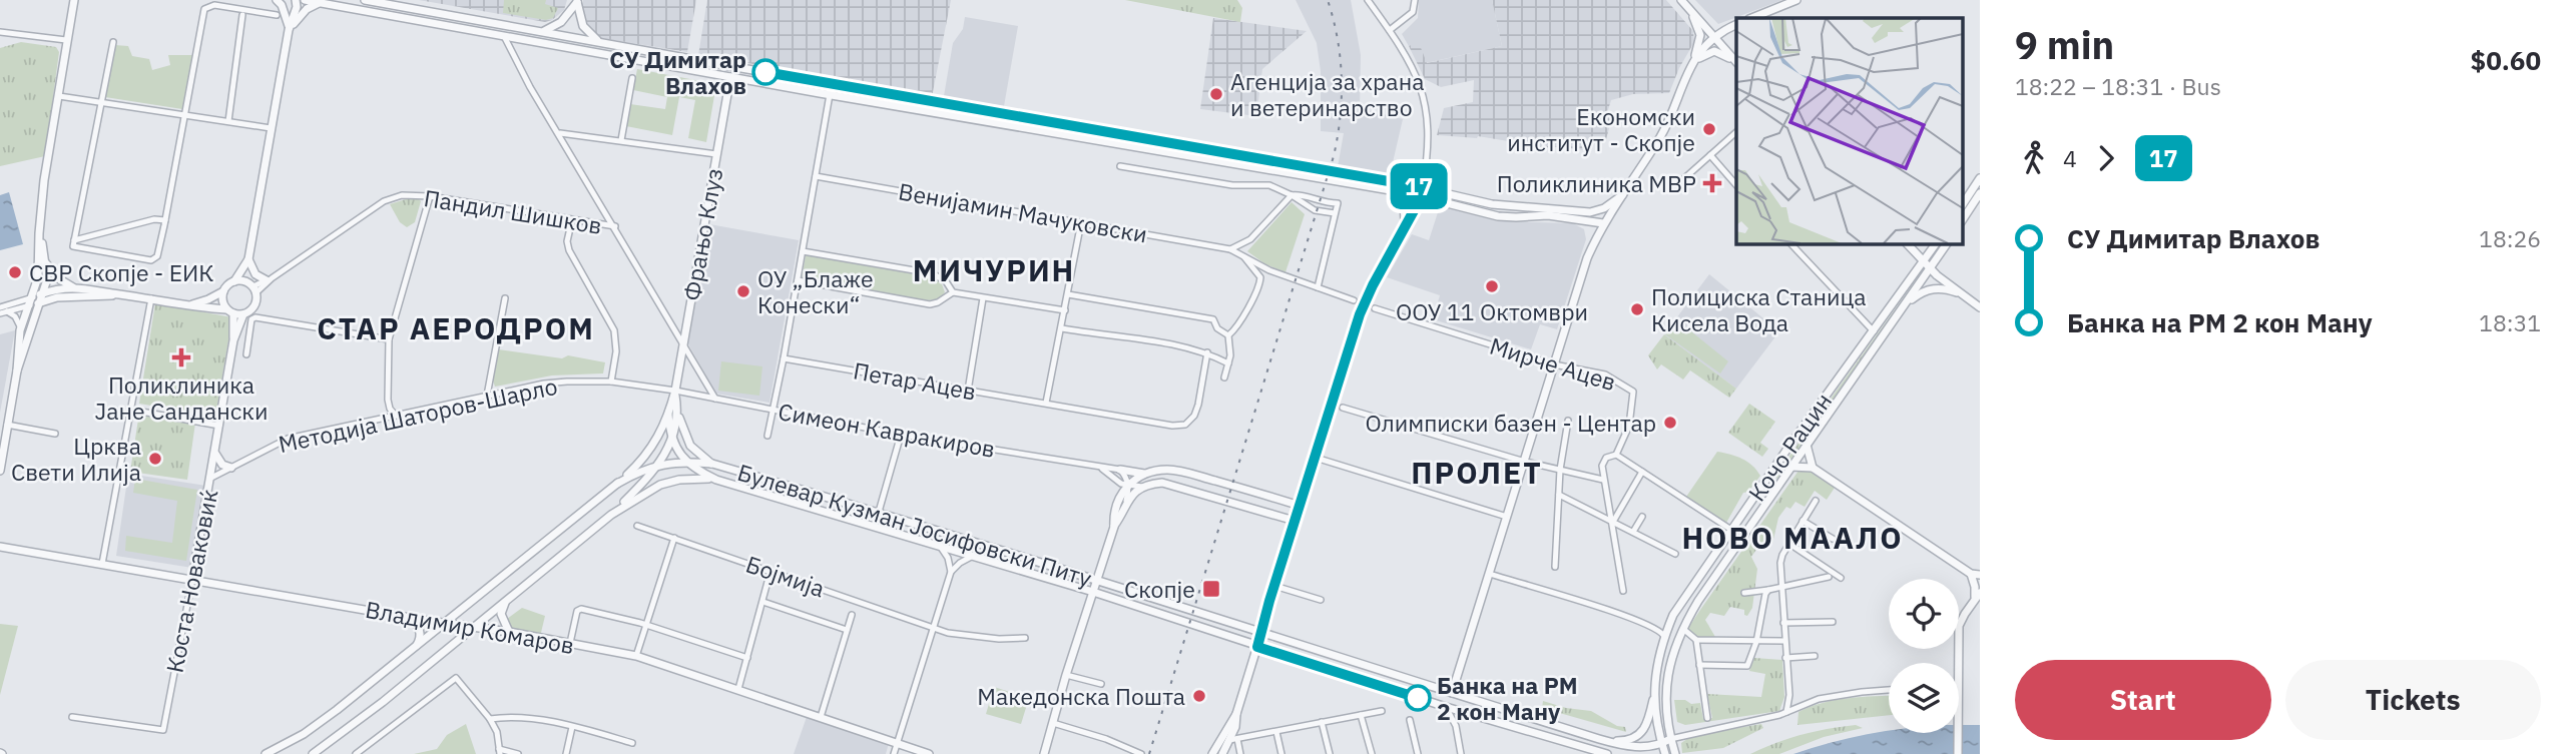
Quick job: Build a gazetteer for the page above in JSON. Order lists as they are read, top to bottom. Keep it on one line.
{"streets":{"street":["Пандил Шишков","Венијамин Мачуковски","Фрањо Клуз","Мирче Ацев","Петар Ацев","Методија Шаторов-Шарло","Симеон Кавракиров","Кочо Рацин","Булевар Кузман Јосифовски Питу","Бојмија","Коста Новаковиќ","Владимир Комаров"]},"crossings":[["Пандил Шишков","Фрањо Клуз"],["Пандил Шишков","Симеон Кавракиров"],["Фрањо Клуз","Методија Шаторов-Шарло"],["Фрањо Клуз","Симеон Кавракиров"],["Фрањо Клуз","Булевар Кузман Јосифовски Питу"],["Методија Шаторов-Шарло","Симеон Кавракиров"],["Методија Шаторов-Шарло","Коста Новаковиќ"],["Кочо Рацин","Булевар Кузман Јосифовски Питу"],["Коста Новаковиќ","Владимир Комаров"]],"districts":["МИЧУРИН","СТАР АЕРОДРОМ","ПРОЛЕТ","НОВО МААЛО"],"places":{"other":["СУ Димитар Влахов","Агенција за храна и ветеринарство","Економски институт - Скопје","СВР Скопје - ЕИК","ООУ 11 Октомври","ОУ „Блаже Конески“","Полициска Станица Кисела Вода","Олимписки базен - Центар","Црква Свети Илија","Македонска Пошта","Банка на РМ 2 кон Ману"],"health":["Поликлиника МВР","Поликлиника Јане Сандански"],"transit":["Скопје"]},"lines":["bus line 17"],"page":{"on_map":"17","heading":["9 min","18:22 – 18:31 · Bus","$0.60"],"legs":["4","17"],"list":[{"name":"СУ Димитар Влахов","value":"18:26"},{"name":"Банка на РМ 2 кон Ману","value":"18:31"}],"buttons":["Start","Tickets"]}}
